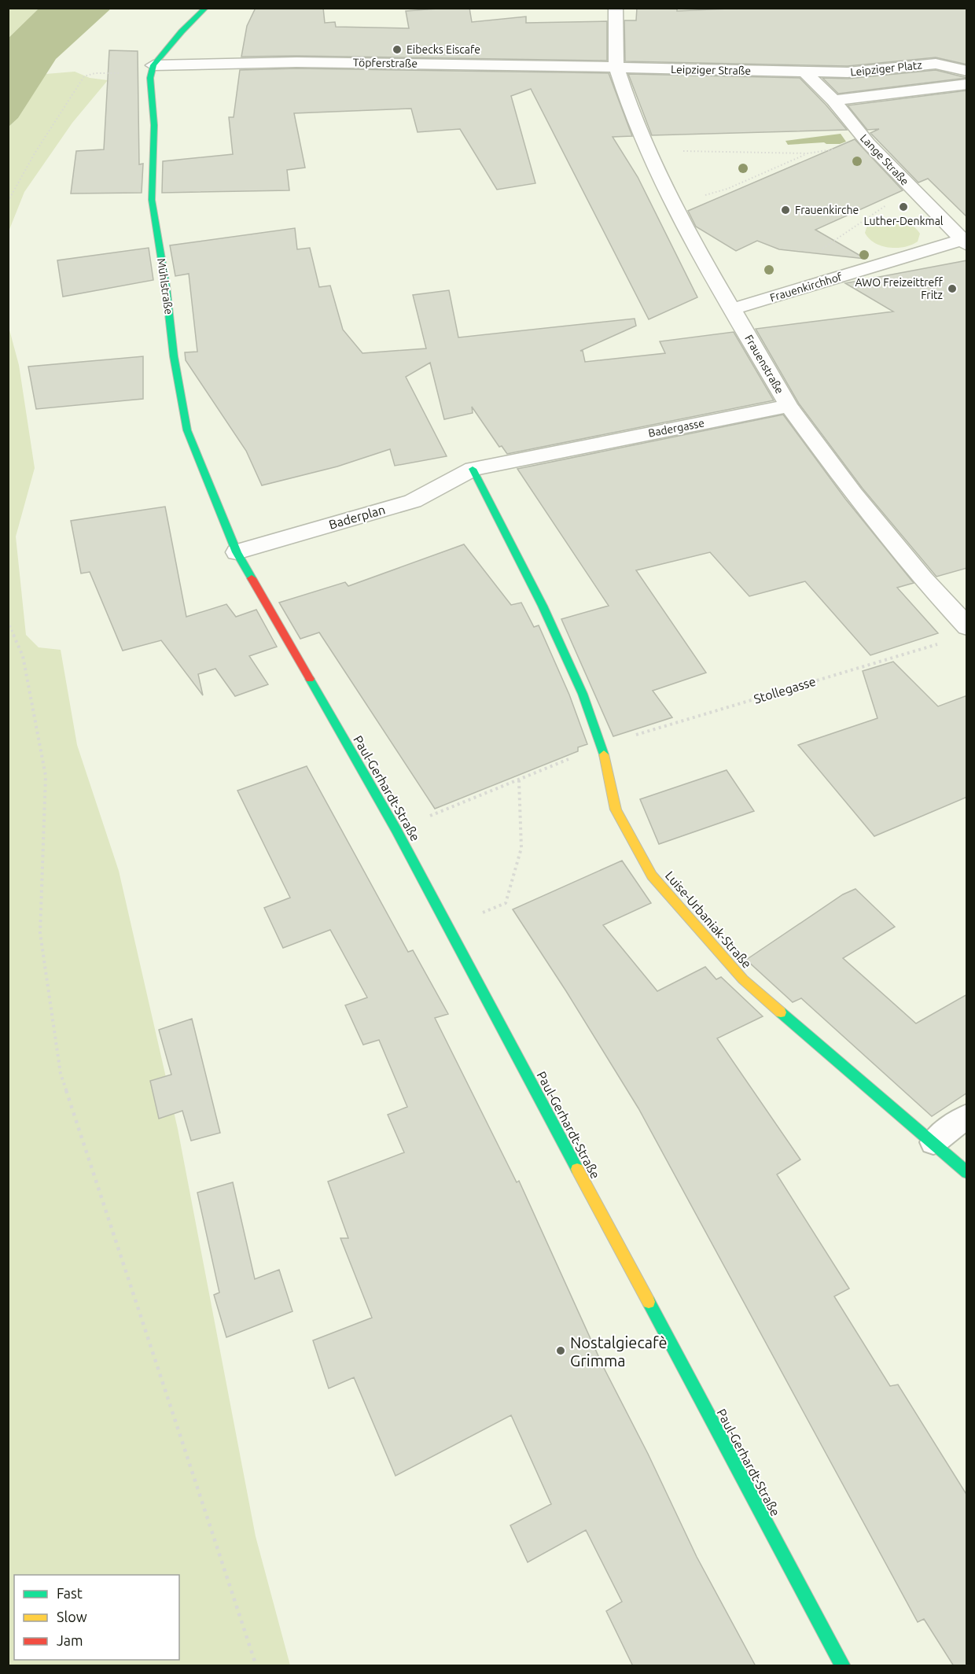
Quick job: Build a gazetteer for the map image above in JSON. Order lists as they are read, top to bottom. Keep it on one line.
{"streets":{"street":["Töpferstraße","Leipziger Platz","Leipziger Straße","Lange Straße","Mühlstraße","Frauenkirchhof","Frauenstraße","Badergasse","Baderplan","Paul-Gerhardt-Straße","Luise-Urbaniak-Straße"],"path":["Stollegasse"]},"crossings":[["Töpferstraße","Leipziger Straße"],["Töpferstraße","Mühlstraße"],["Töpferstraße","Frauenstraße"],["Leipziger Platz","Leipziger Straße"],["Leipziger Platz","Lange Straße"],["Leipziger Straße","Lange Straße"],["Leipziger Straße","Frauenstraße"],["Lange Straße","Frauenkirchhof"],["Mühlstraße","Baderplan"],["Mühlstraße","Paul-Gerhardt-Straße"],["Frauenkirchhof","Frauenstraße"],["Frauenstraße","Badergasse"],["Badergasse","Baderplan"],["Baderplan","Paul-Gerhardt-Straße"],["Baderplan","Luise-Urbaniak-Straße"],["Stollegasse","Paul-Gerhardt-Straße"],["Stollegasse","Luise-Urbaniak-Straße"]],"places":["Eibecks Eiscafe","Luther-Denkmal","Frauenkirche","AWO Freizeittreff Fritz","Nostalgiecafè Grimma"],"legend":["Fast","Slow","Jam"]}
